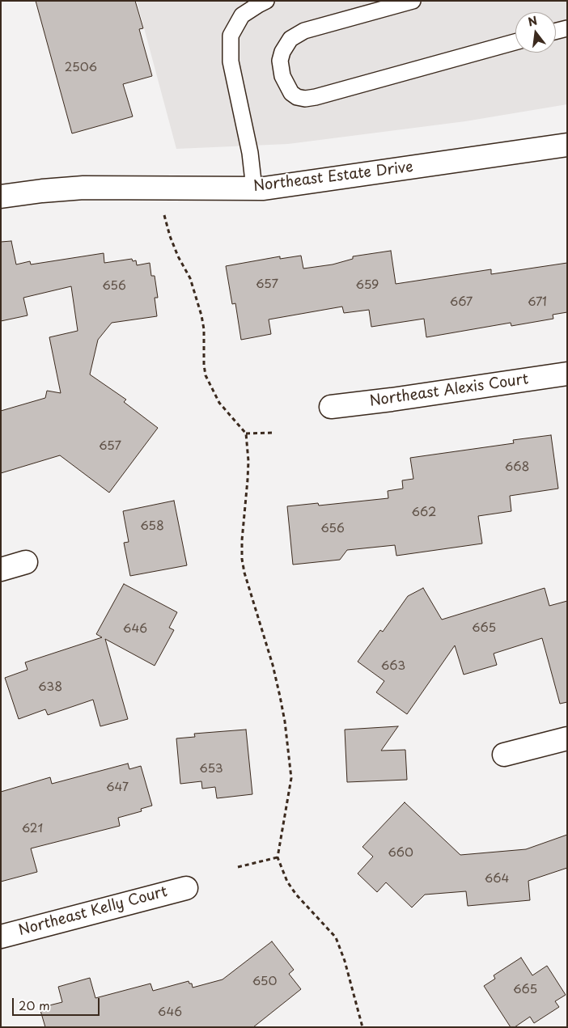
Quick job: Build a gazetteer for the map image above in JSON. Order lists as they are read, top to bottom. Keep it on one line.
{"streets":{"street":["Northeast Estate Drive","Northeast Alexis Court","Northeast Kelly Court"]},"house_numbers":["2506","657","659","656","667","671","657","668","662","658","656","665","646","663","638","653","647","621","660","664","650","665","646"],"scale_bar":"20 m","north":"top"}
